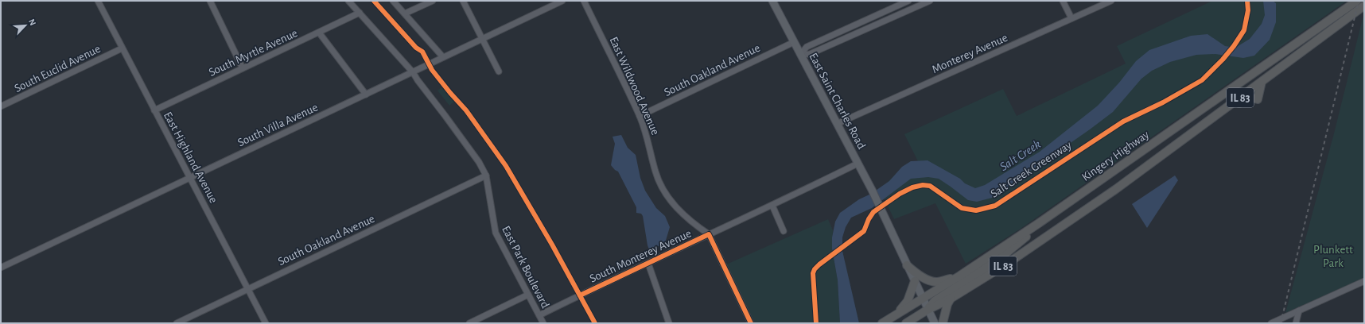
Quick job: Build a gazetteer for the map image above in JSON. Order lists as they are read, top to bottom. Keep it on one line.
{"streets":{"highway":["IL 83","Kingery Highway"],"main road":["East Saint Charles Road"],"street":["South Myrtle Avenue","Monterey Avenue","South Euclid Avenue","South Oakland Avenue","East Wildwood Avenue","South Villa Avenue","East Highland Avenue","South Monterey Avenue","East Park Boulevard"],"cycle path":["Salt Creek Greenway"]},"crossings":[["South Myrtle Avenue","East Highland Avenue"],["South Myrtle Avenue","East Park Boulevard"],["Monterey Avenue","East Saint Charles Road"],["South Euclid Avenue","East Highland Avenue"],["South Oakland Avenue","East Wildwood Avenue"],["South Oakland Avenue","East Saint Charles Road"],["South Oakland Avenue","East Highland Avenue"],["South Oakland Avenue","East Park Boulevard"],["East Wildwood Avenue","South Monterey Avenue"],["IL 83","East Saint Charles Road"],["East Saint Charles Road","Kingery Highway"],["East Saint Charles Road","South Monterey Avenue"],["South Villa Avenue","East Highland Avenue"],["South Villa Avenue","East Park Boulevard"],["South Monterey Avenue","East Park Boulevard"]],"water":["Salt Creek"],"parks":["Plunkett Park"],"north":"top right"}
